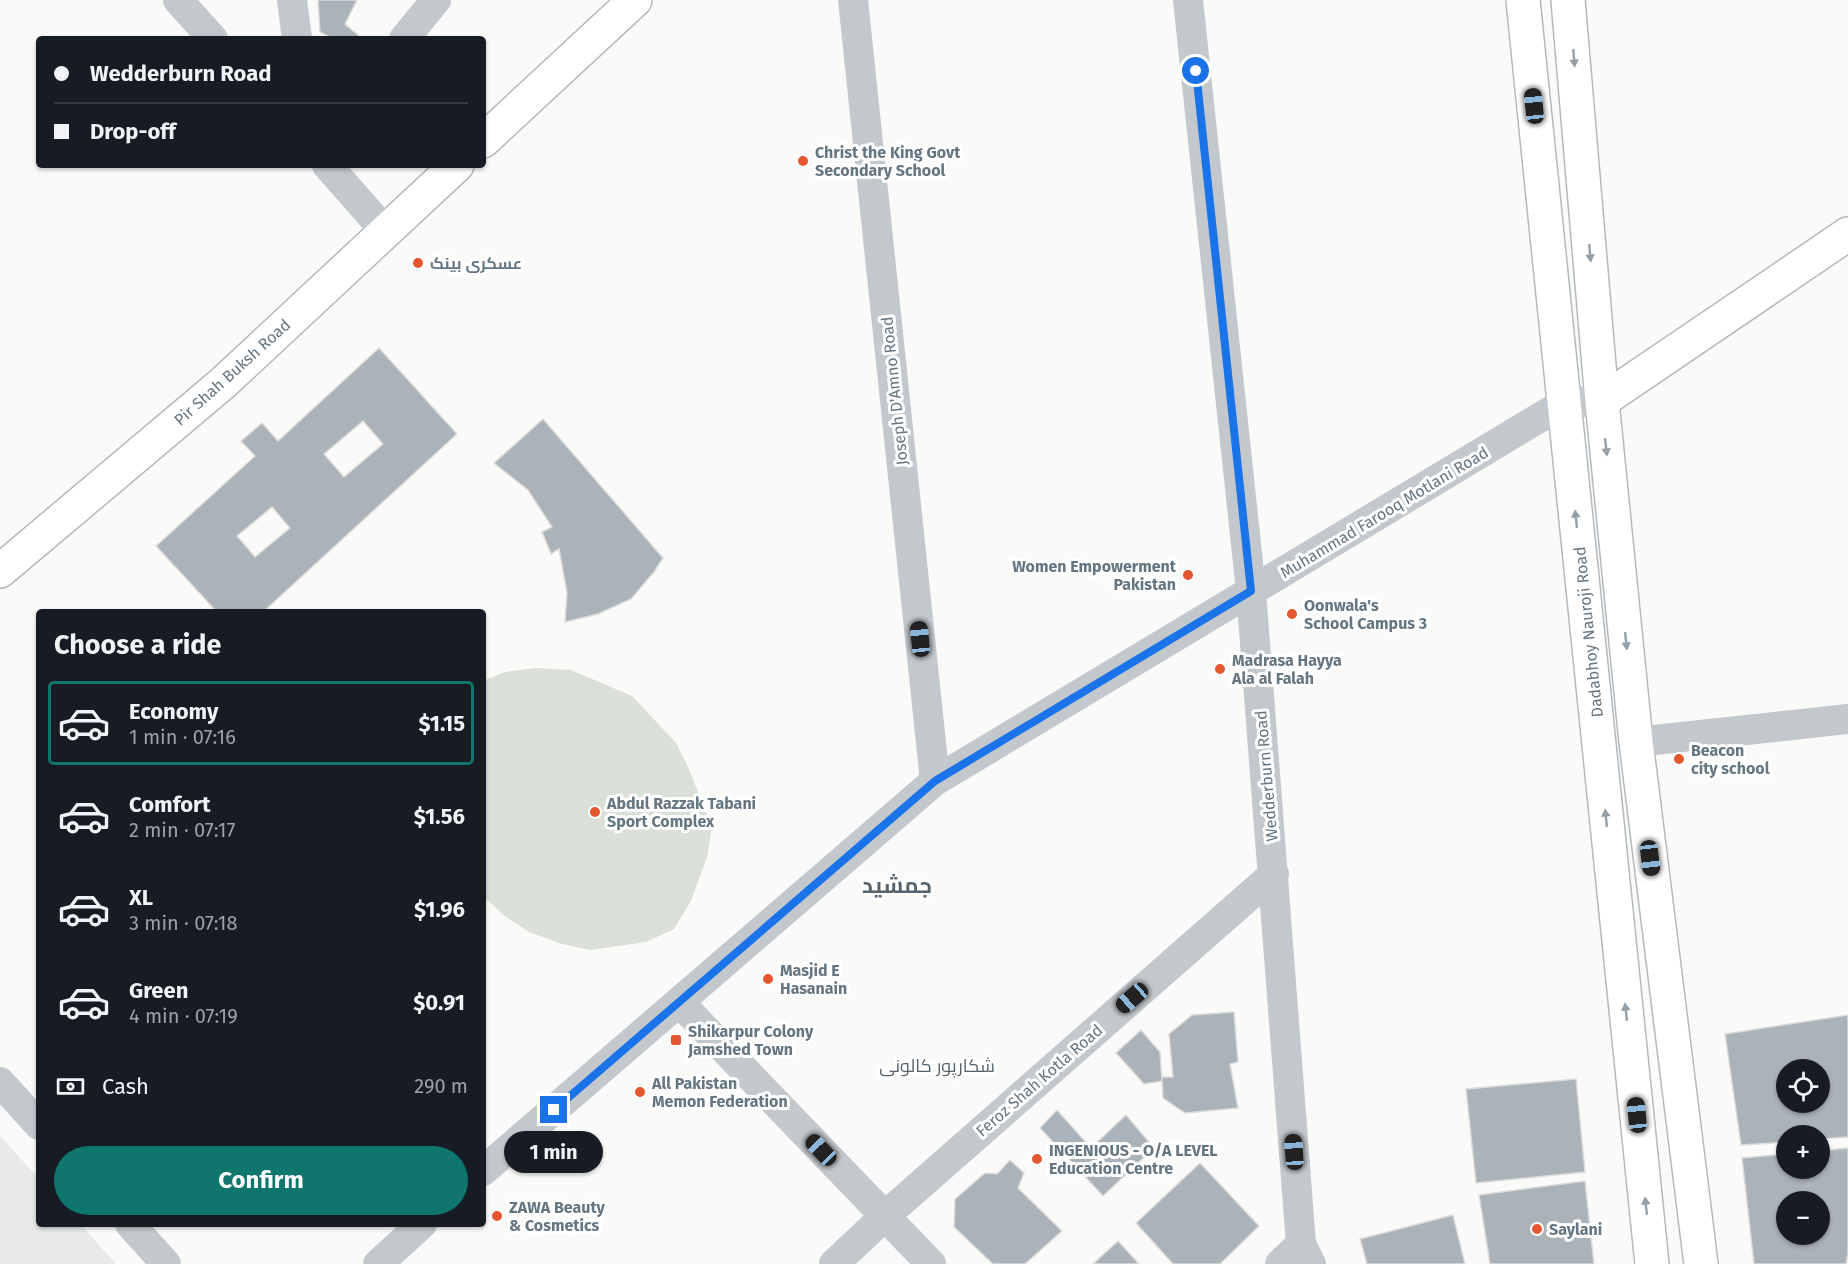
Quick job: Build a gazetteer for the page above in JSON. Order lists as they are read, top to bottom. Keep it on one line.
{"streets":{"main road":["Pir Shah Buksh Road","Dadabhoy Nauroji Road"],"street":["Joseph D'Amno Road","Muhammad Farooq Motlani Road","Wedderburn Road","Feroz Shah Kotla Road"]},"crossings":[["Joseph D'Amno Road","Muhammad Farooq Motlani Road"],["Muhammad Farooq Motlani Road","Dadabhoy Nauroji Road"],["Muhammad Farooq Motlani Road","Wedderburn Road"],["Wedderburn Road","Feroz Shah Kotla Road"]],"districts":["جمشید","شکارپور کالونی"],"places":{"other":["Christ the King Govt Secondary School","عسکری بینک","Women Empowerment Pakistan","Oonwala's School Campus 3","Madrasa Hayya Ala al Falah","Beacon city school","Abdul Razzak Tabani Sport Complex","Masjid E Hasanain","All Pakistan Memon Federation","INGENIOUS - O/A LEVEL Education Centre","ZAWA Beauty & Cosmetics","Saylani"],"transit":["Shikarpur Colony Jamshed Town"]},"page":{"banner":["Wedderburn Road","Drop-off"],"heading":"Choose a ride","list":[{"name":"Economy","note":"1 min · 07:16","value":"$1.15"},{"name":"Comfort","note":"2 min · 07:17","value":"$1.56"},{"name":"XL","note":"3 min · 07:18","value":"$1.96"},{"name":"Green","note":"4 min · 07:19","value":"$0.91"}],"pay":["Cash","290 m"],"map_buttons":["+","−"],"bubble":"1 min","buttons":"Confirm"}}
